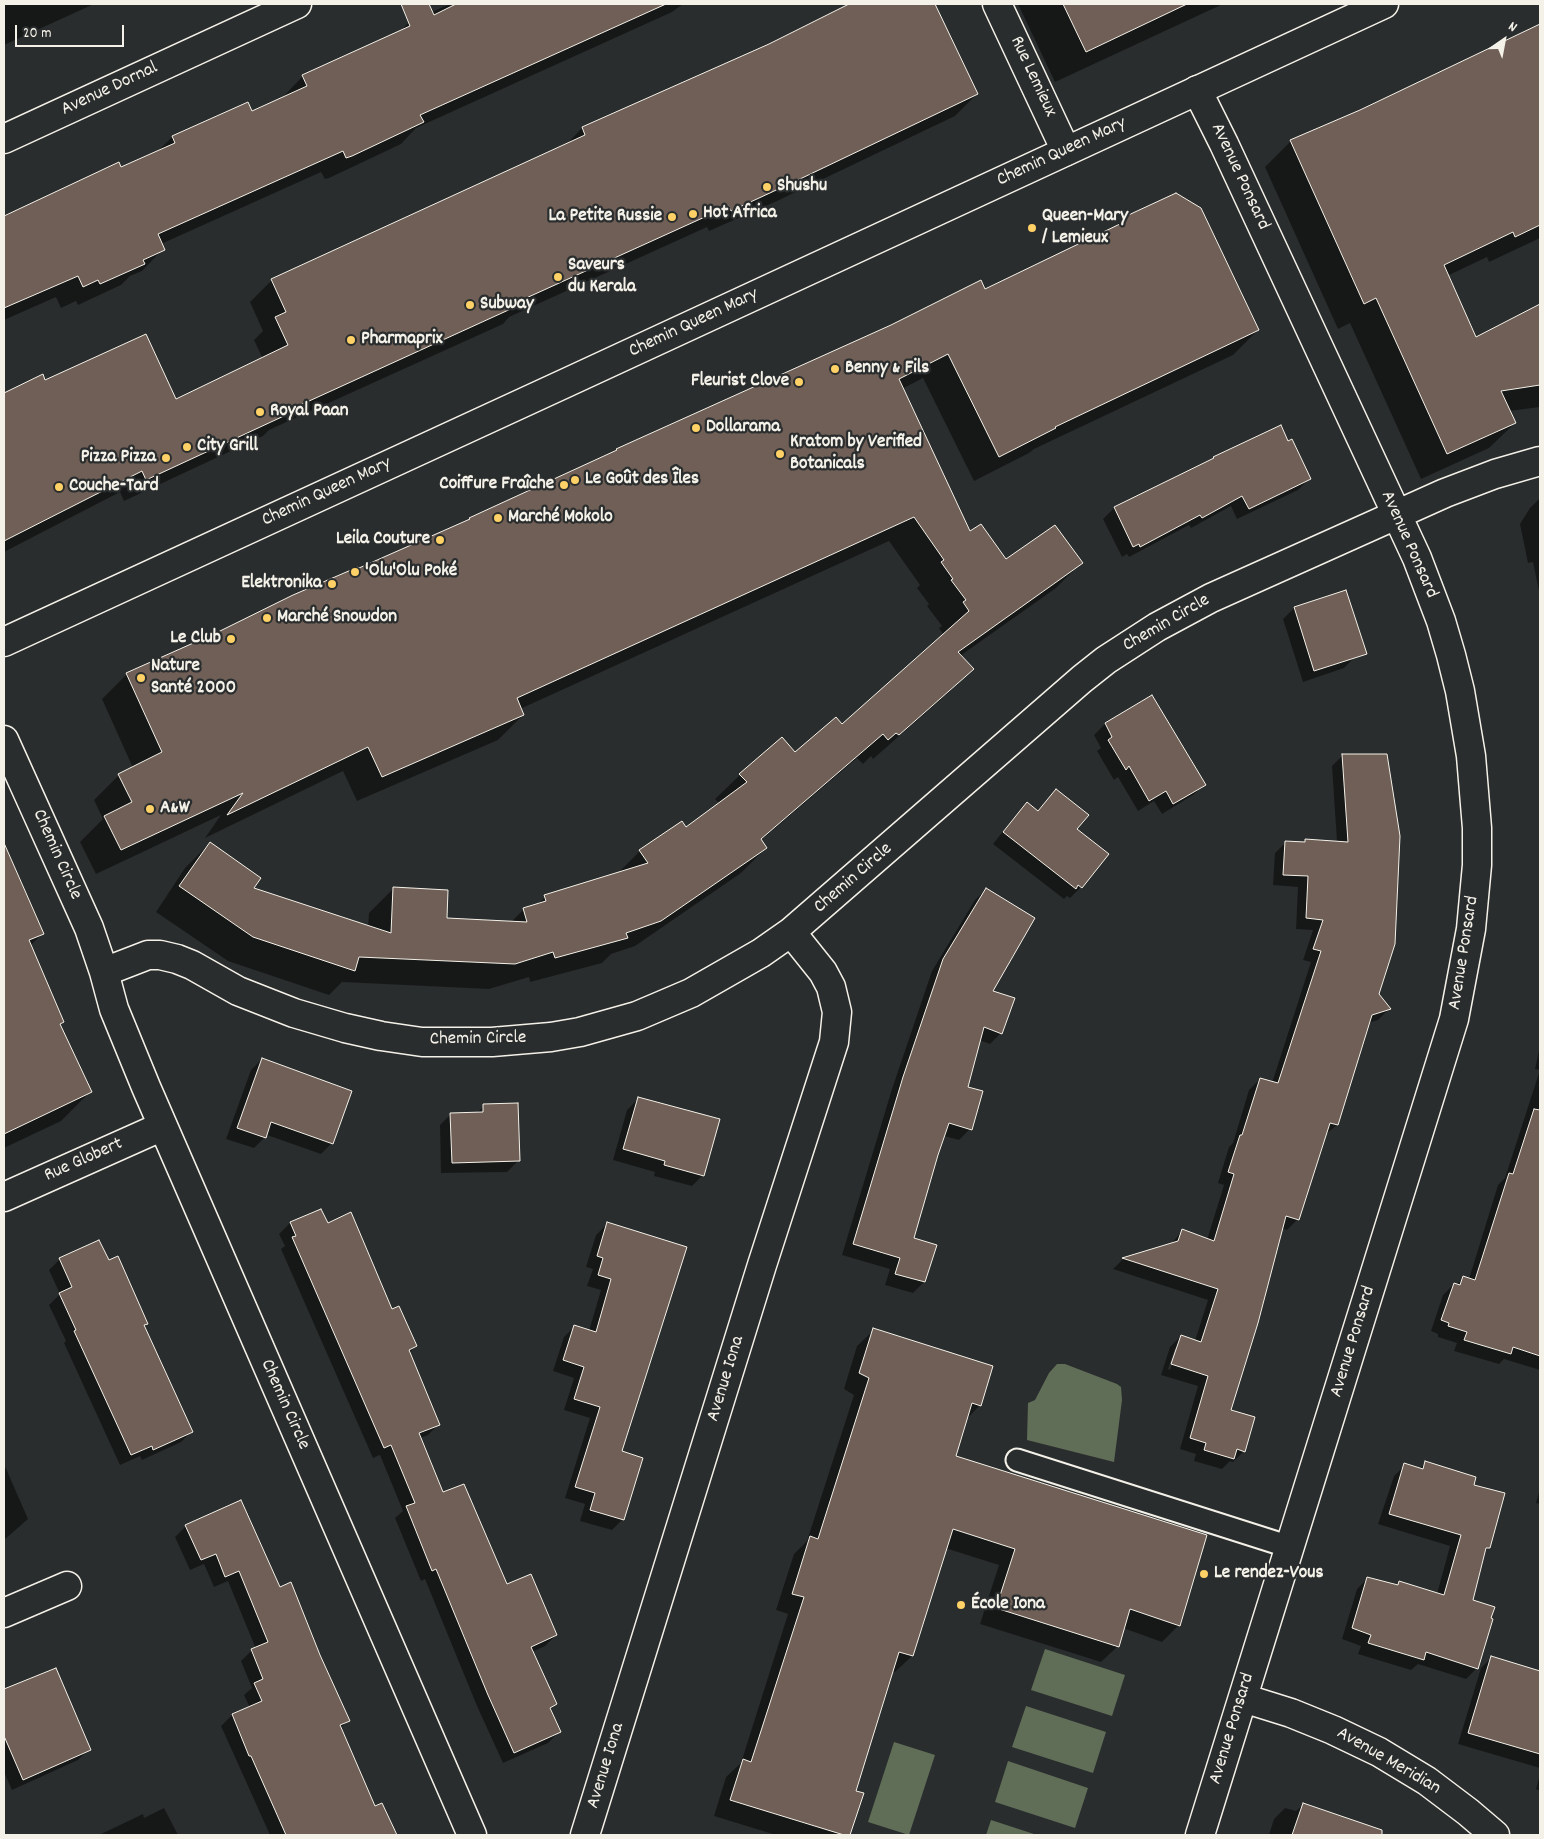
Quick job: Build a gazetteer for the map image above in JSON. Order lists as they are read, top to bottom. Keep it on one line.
{"streets":{"street":["Rue Lemieux","Avenue Dornal","Chemin Queen Mary","Avenue Ponsard","Chemin Circle","Rue Globert","Avenue Iona","Avenue Meridian"]},"crossings":[["Rue Lemieux","Chemin Queen Mary"],["Chemin Queen Mary","Avenue Ponsard"],["Avenue Ponsard","Chemin Circle"],["Avenue Ponsard","Avenue Meridian"],["Chemin Circle","Rue Globert"],["Chemin Circle","Avenue Iona"]],"places":["Shushu","Hot Africa","La Petite Russie","Queen-Mary / Lemieux","Saveurs du Kerala","Subway","Pharmaprix","Benny & Fils","Fleurist Clove","Royal Paan","Dollarama","City Grill","Kratom by Verified Botanicals","Pizza Pizza","Le Goût des Îles","Coiffure Fraîche","Couche-Tard","Marché Mokolo","Leila Couture","'Olu'Olu Poké","Elektronika","Marché Snowdon","Le Club","Nature Santé 2000","A&W","Le rendez-Vous","École Iona"],"scale_bar":"20 m","north":"top right"}
